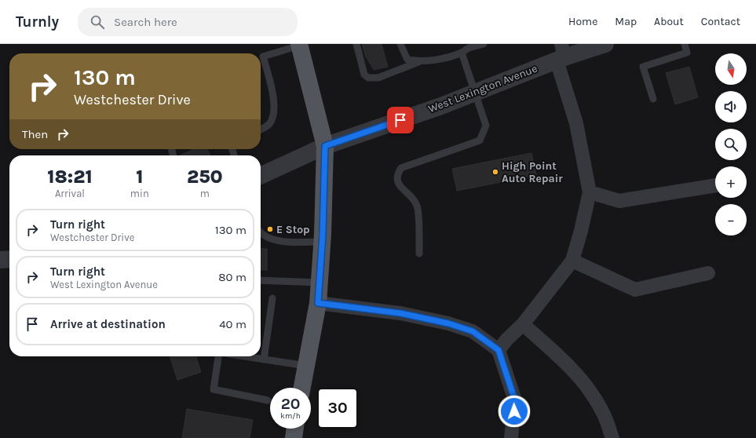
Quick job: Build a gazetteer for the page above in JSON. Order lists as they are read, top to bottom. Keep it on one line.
{"streets":{"street":["West Lexington Avenue"]},"places":["High Point Auto Repair","E Stop"],"north":"bottom","page":{"header":"Turnly","search":"Search here","nav":["Home","Map","About","Contact"],"map_buttons":["+","−"],"turn":["130 m","Westchester Drive"],"then":"Then","eta":["18:21","Arrival","1","min","250","m"],"list":[{"name":"Turn right","note":"Westchester Drive","value":"130 m"},{"name":"Turn right","note":"West Lexington Avenue","value":"80 m"},{"name":"Arrive at destination","value":"40 m"}],"speed":"20 km/h","limit":"30"}}
